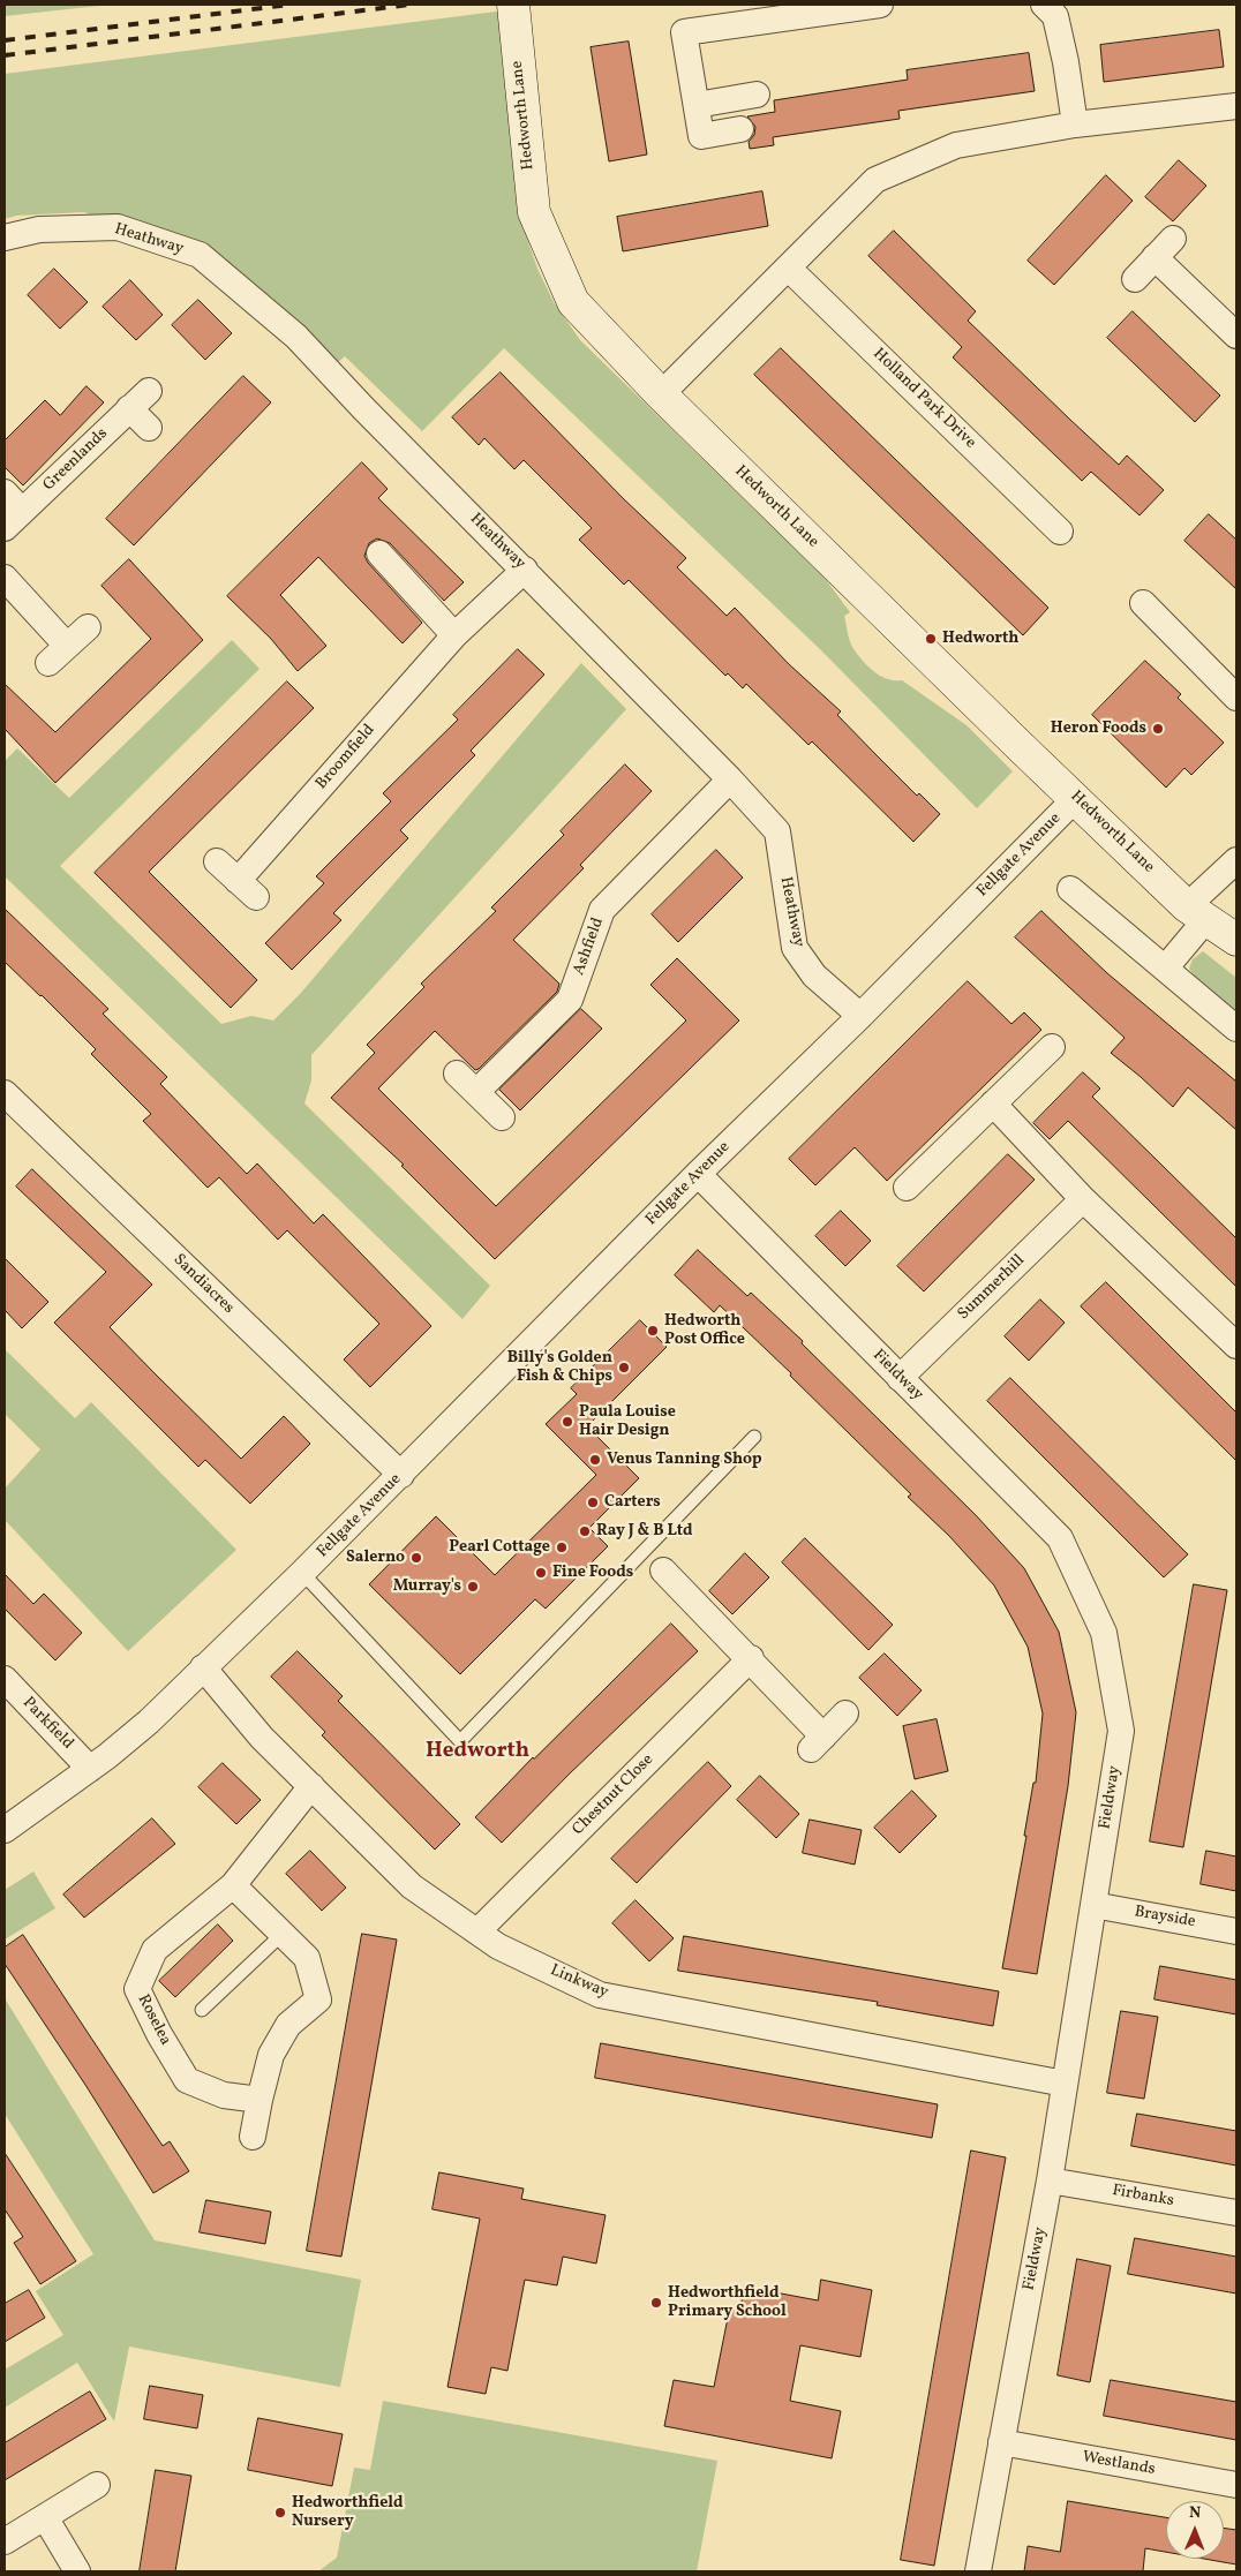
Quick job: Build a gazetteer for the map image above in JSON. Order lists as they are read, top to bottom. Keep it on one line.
{"streets":{"street":["Hedworth Lane","Heathway","Holland Park Drive","Greenlands","Broomfield","Fellgate Avenue","Ashfield","Sandiacres","Summerhill","Fieldway","Parkfield","Chestnut Close","Brayside","Linkway","Roselea","Firbanks","Westlands"]},"crossings":[["Hedworth Lane","Fellgate Avenue"],["Heathway","Broomfield"],["Heathway","Fellgate Avenue"],["Heathway","Ashfield"],["Fellgate Avenue","Sandiacres"],["Fellgate Avenue","Fieldway"],["Fellgate Avenue","Parkfield"],["Fellgate Avenue","Linkway"],["Summerhill","Fieldway"],["Fieldway","Brayside"],["Fieldway","Linkway"],["Fieldway","Firbanks"],["Fieldway","Westlands"],["Chestnut Close","Linkway"],["Linkway","Roselea"]],"districts":["Hedworth"],"places":["Hedworth","Heron Foods","Hedworth Post Office","Billy's Golden Fish & Chips","Paula Louise Hair Design","Venus Tanning Shop","Carters","Ray J & B Ltd","Pearl Cottage","Salerno","Fine Foods","Murray's","Hedworthfield Primary School","Hedworthfield Nursery"],"north":"top"}
